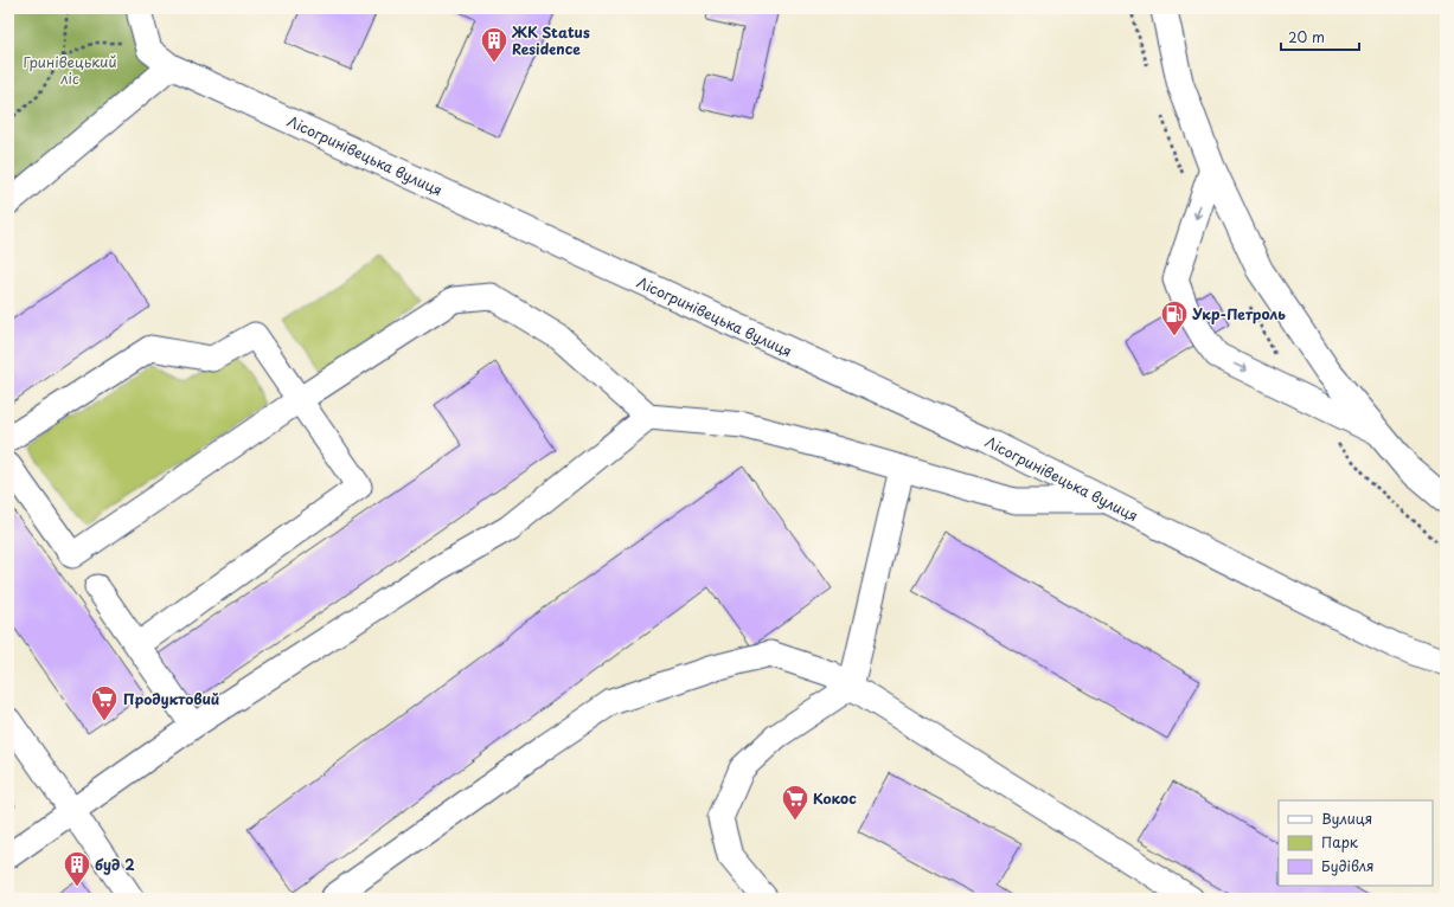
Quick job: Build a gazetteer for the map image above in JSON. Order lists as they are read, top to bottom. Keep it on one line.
{"streets":{"street":["Лісогринівецька вулиця"]},"parks":["Гринівецький ліс"],"places":{"building":["ЖК Status Residence","буд 2"],"fuel station":["Укр-Петроль"],"supermarket":["Продуктовий","Кокос"]},"legend":["Вулиця","Парк","Будівля"],"scale_bar":"20 m"}
